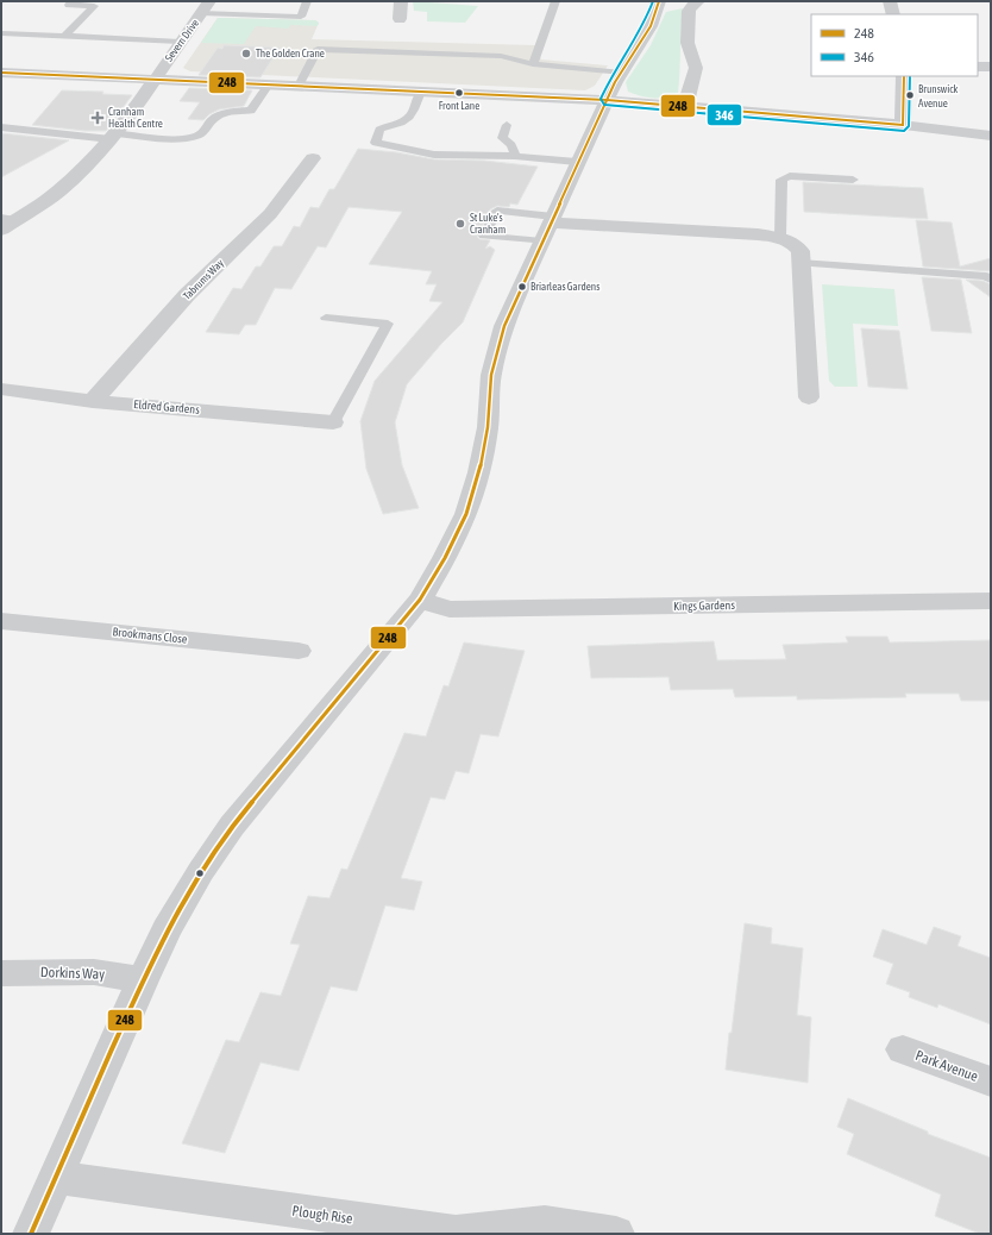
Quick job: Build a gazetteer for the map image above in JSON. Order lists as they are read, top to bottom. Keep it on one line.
{"streets":{"street":["Severn Drive","Tabrums Way","Eldred Gardens","Kings Gardens","Brookmans Close","Dorkins Way","Park Avenue","Plough Rise"]},"crossings":[["Tabrums Way","Eldred Gardens"]],"places":{"other":["The Golden Crane","Front Lane","Brunswick Avenue","St Luke's Cranham","Briarleas Gardens"],"health":["Cranham Health Centre"]},"lines":["transit line 248","transit line 346"],"legend":["248","346"]}
